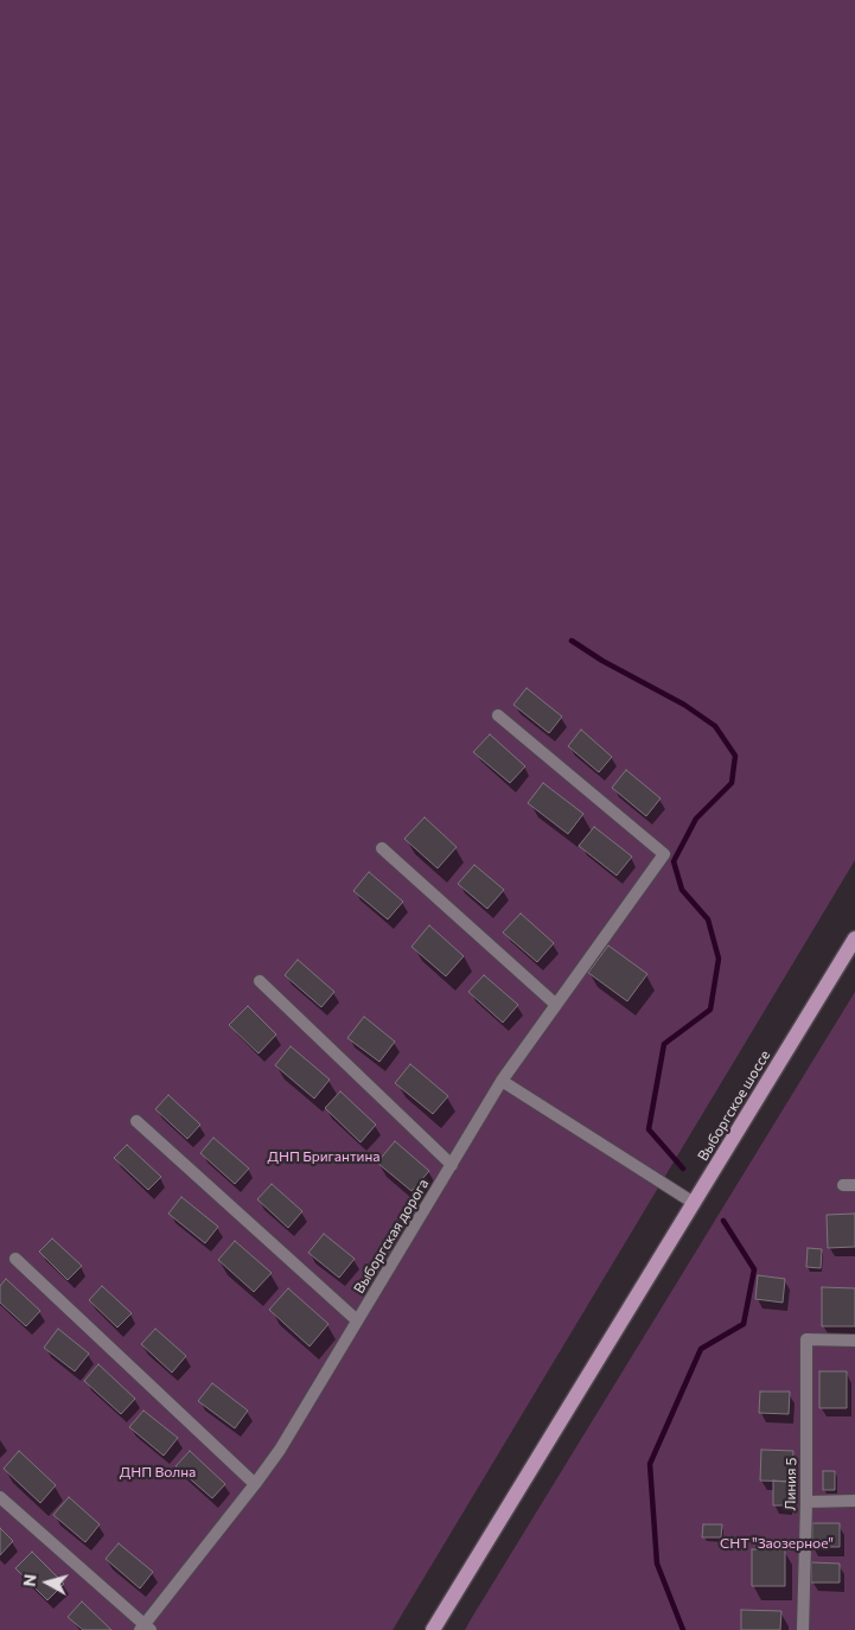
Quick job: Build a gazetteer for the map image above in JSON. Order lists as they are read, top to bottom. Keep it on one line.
{"streets":{"main road":["Выборгское шоссе"],"street":["Выборгская дорога","Линия 5"]},"parks":["ДНП Бригантина","ДНП Волна","СНТ \"Заозерное\""],"north":"left"}
